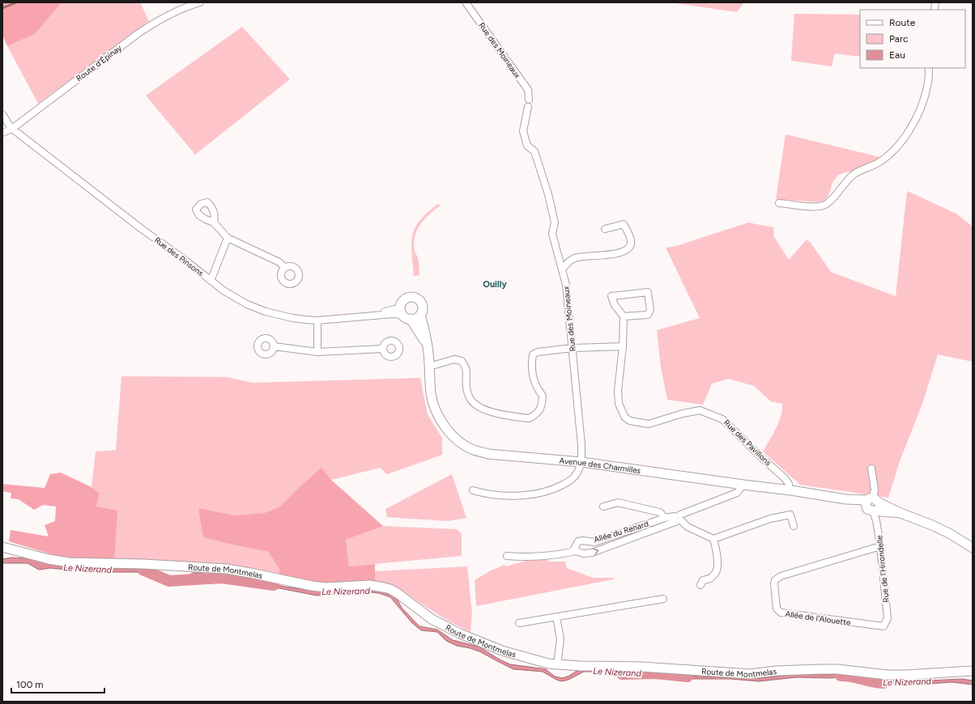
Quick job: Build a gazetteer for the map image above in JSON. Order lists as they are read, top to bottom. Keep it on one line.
{"streets":{"street":["Rue des Moineaux","Route d'Épinay","Rue des Pinsons","Rue des Pavillons","Avenue des Charmilles","Allée du Renard","Rue de l'Hirondelle","Route de Montmelas","Allée de l'Alouette"]},"crossings":[["Rue des Moineaux","Avenue des Charmilles"],["Route d'Épinay","Rue des Pinsons"],["Rue des Pinsons","Avenue des Charmilles"],["Rue des Pavillons","Avenue des Charmilles"],["Avenue des Charmilles","Allée du Renard"],["Avenue des Charmilles","Rue de l'Hirondelle"],["Rue de l'Hirondelle","Allée de l'Alouette"]],"districts":["Ouilly"],"water":["Le Nizerand"],"legend":["Route","Parc","Eau"],"scale_bar":"100 m"}
